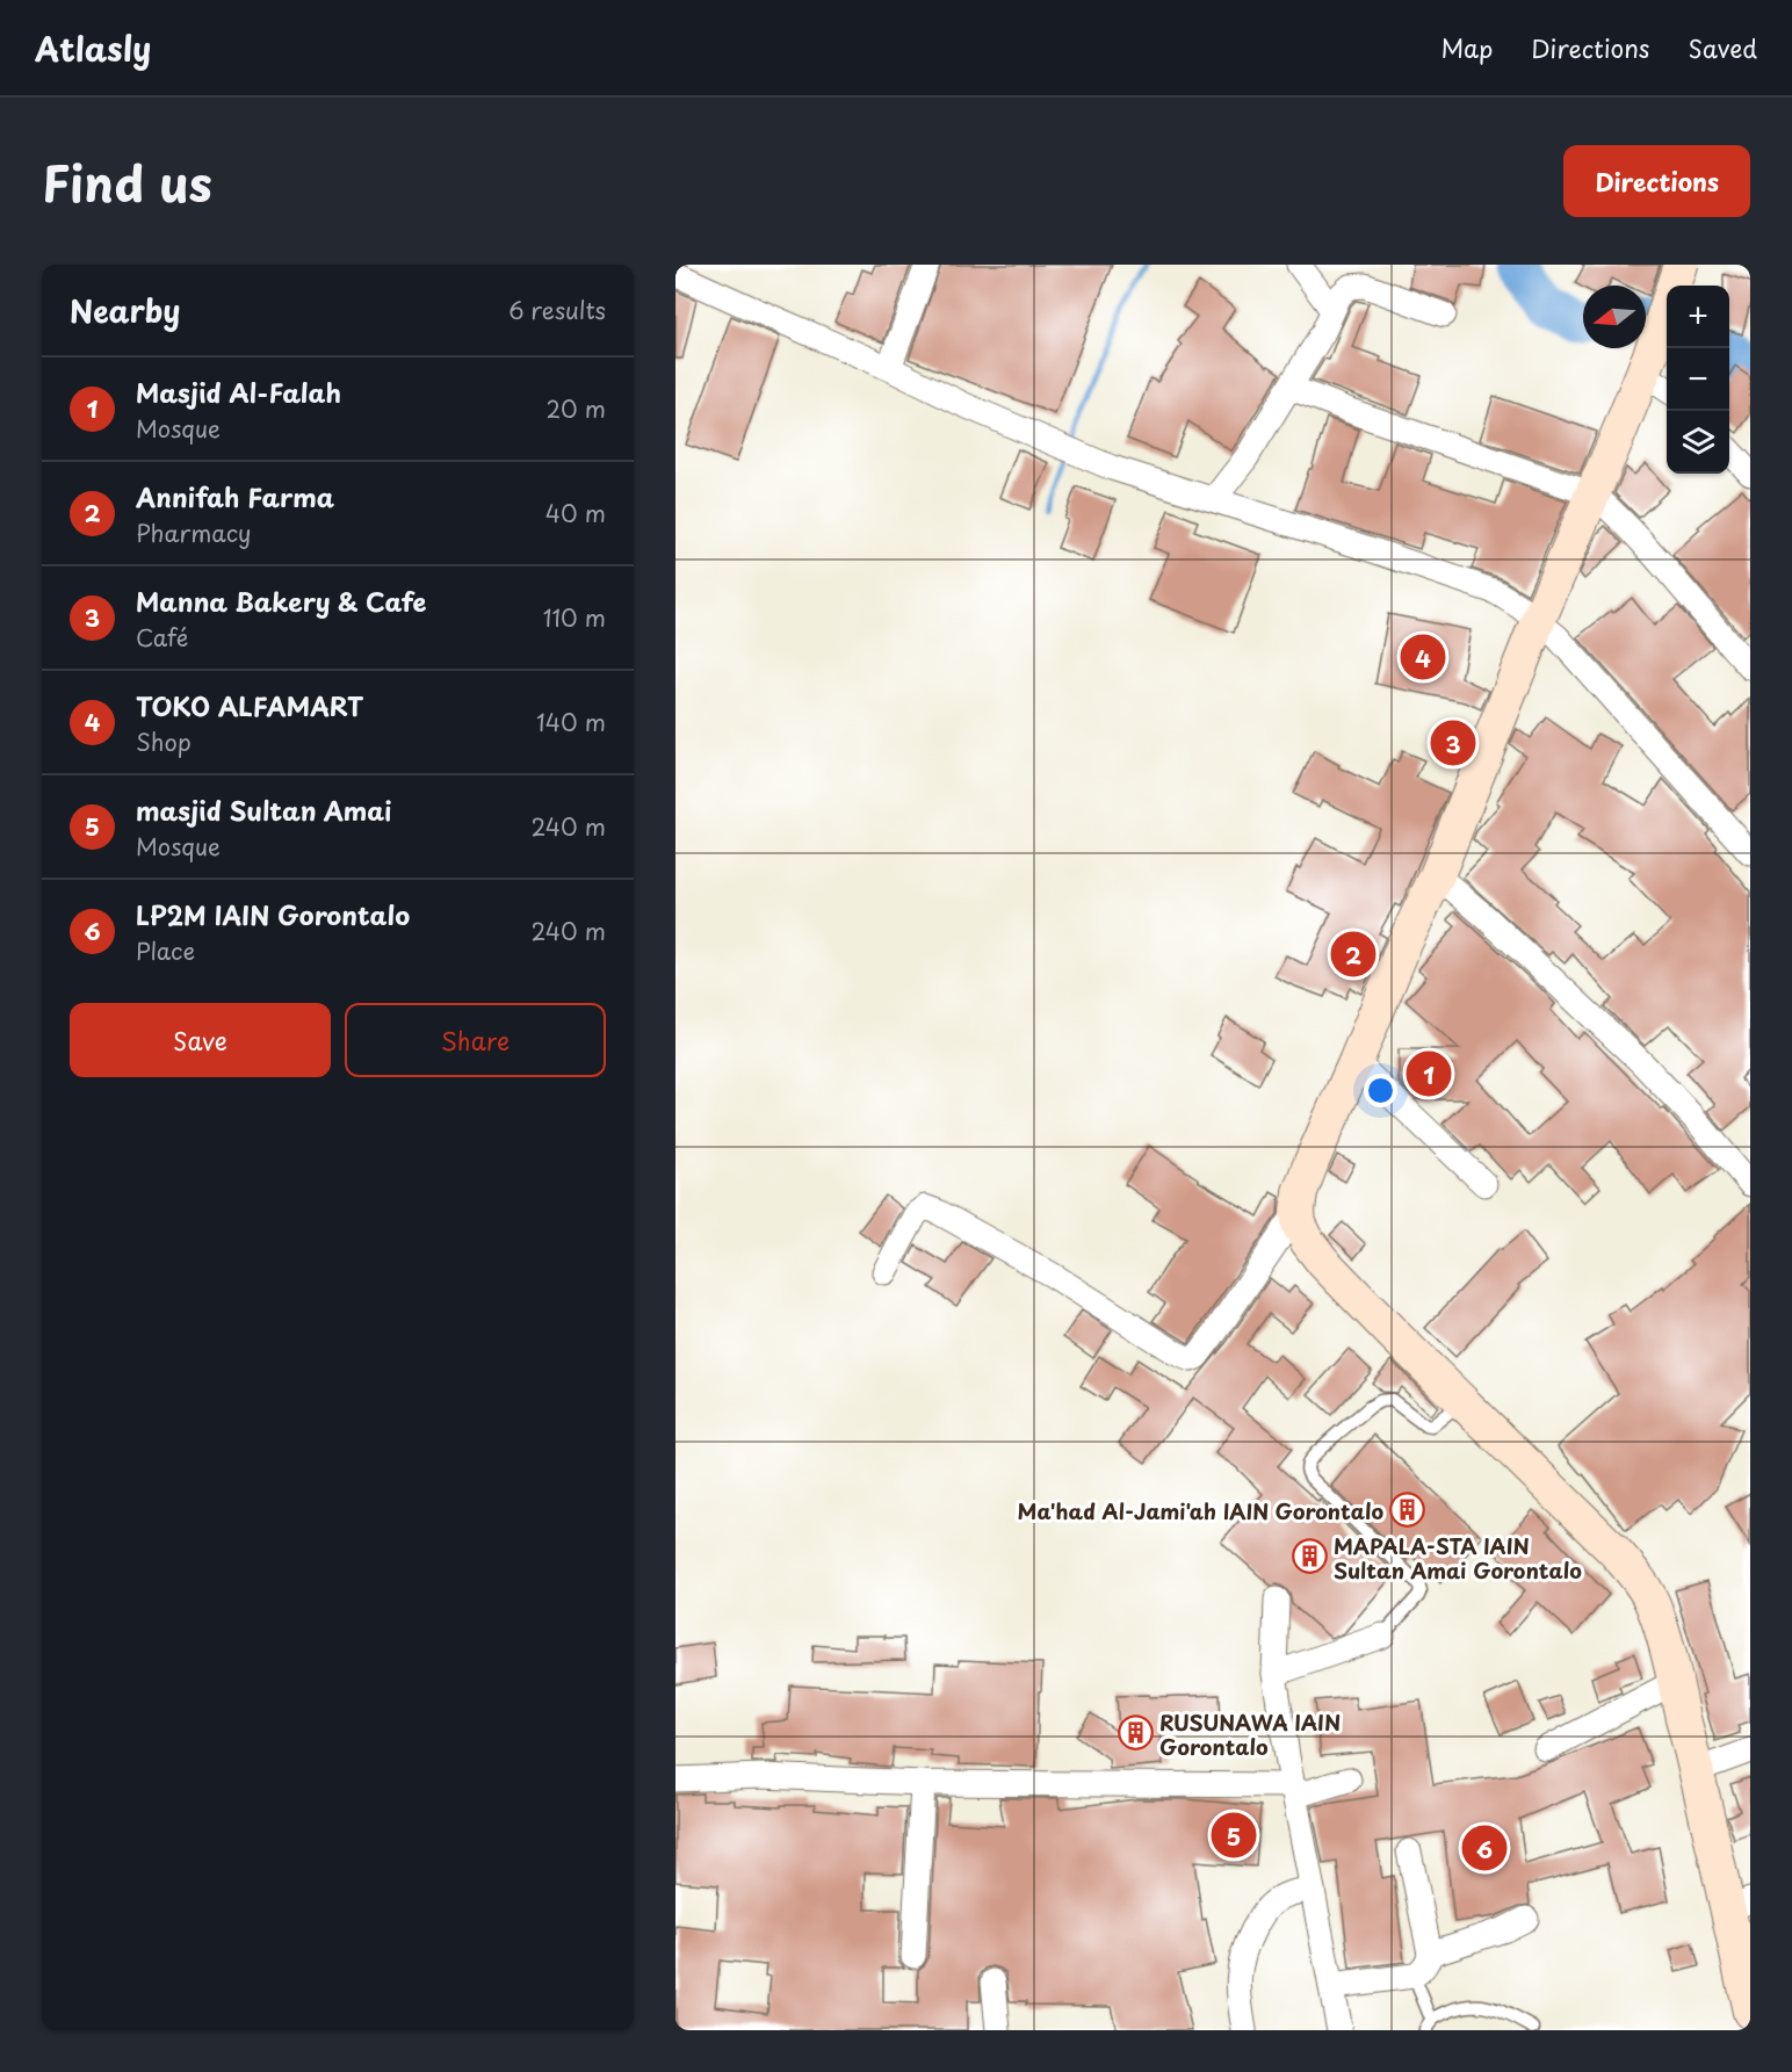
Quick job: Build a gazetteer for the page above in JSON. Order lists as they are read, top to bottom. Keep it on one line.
{"places":{"building":["Ma'had Al-Jami'ah IAIN Gorontalo","MAPALA-STA IAIN Sultan Amai Gorontalo","RUSUNAWA IAIN Gorontalo"]},"north":"left","page":{"header":"Atlasly","nav":["Map","Directions","Saved"],"title":"Find us","buttons":["Directions",["Save","Share"]],"heading":["Nearby","6 results"],"map_buttons":["+","−"],"list":[{"mark":"1","name":"Masjid Al-Falah","note":"Mosque","value":"20 m"},{"mark":"2","name":"Annifah Farma","note":"Pharmacy","value":"40 m"},{"mark":"3","name":"Manna Bakery & Cafe","note":"Café","value":"110 m"},{"mark":"4","name":"TOKO ALFAMART","note":"Shop","value":"140 m"},{"mark":"5","name":"masjid Sultan Amai","note":"Mosque","value":"240 m"},{"mark":"6","name":"LP2M IAIN Gorontalo","note":"Place","value":"240 m"}],"pins":["4","3","2","1","5","6"]}}
